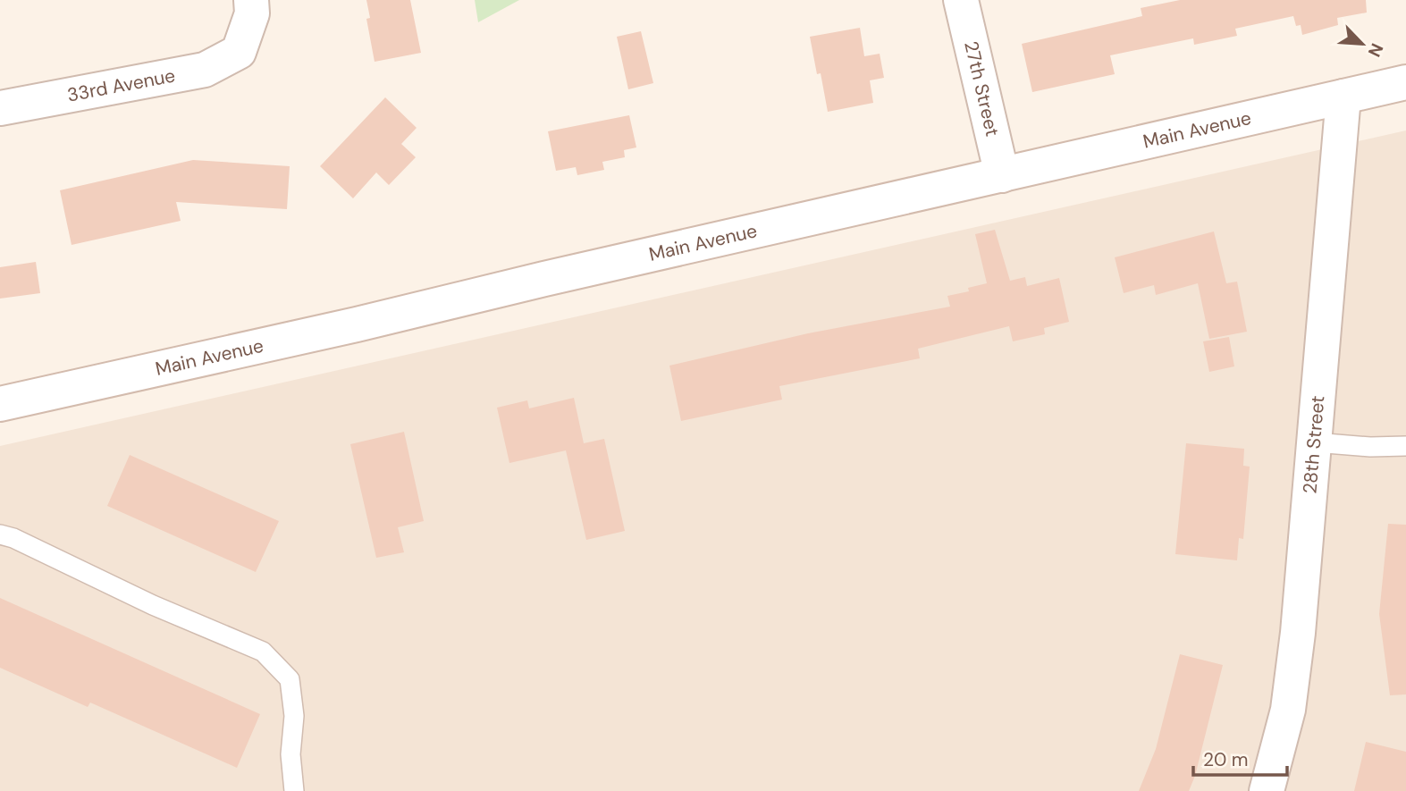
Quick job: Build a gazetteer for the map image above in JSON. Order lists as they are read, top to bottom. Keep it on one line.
{"streets":{"main road":["33rd Avenue","27th Street","Main Avenue","28th Street"]},"crossings":[["27th Street","Main Avenue"],["Main Avenue","28th Street"]],"scale_bar":"20 m","north":"bottom right"}
